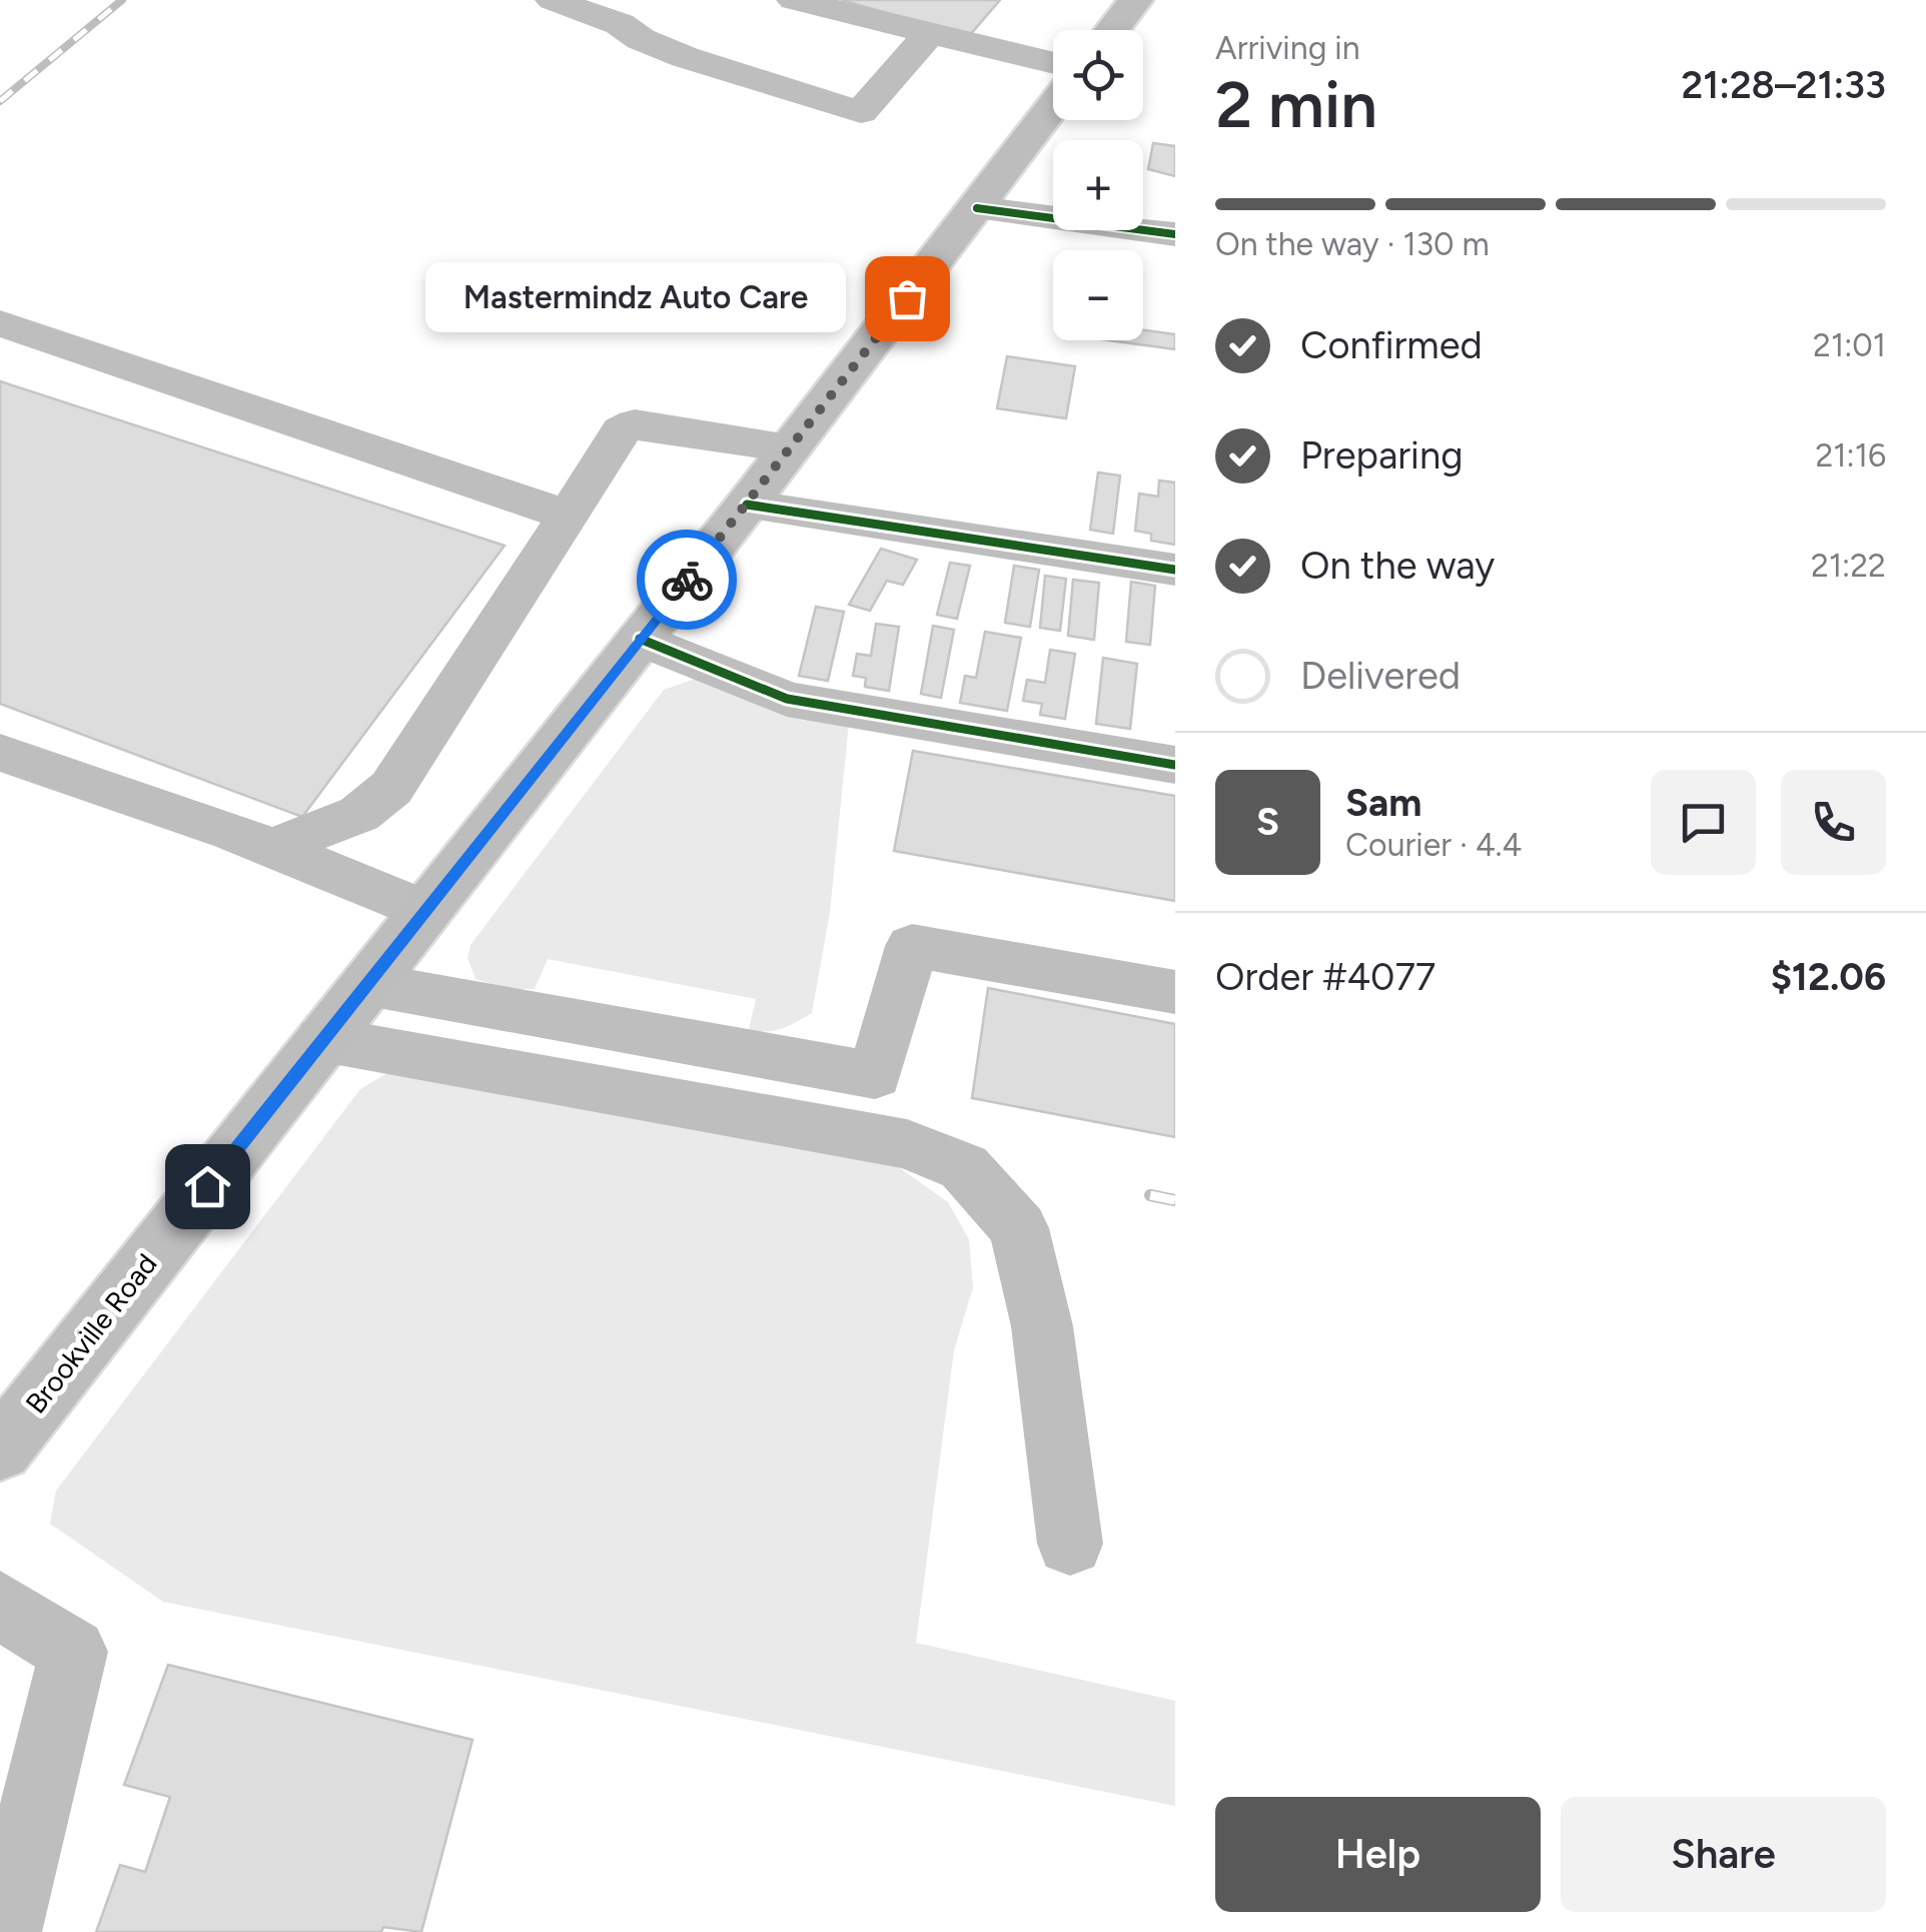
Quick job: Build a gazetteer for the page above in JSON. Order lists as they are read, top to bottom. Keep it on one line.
{"streets":{"main road":["Brookville Road"]},"places":["Mastermindz Auto Care"],"page":{"heading":["2 min","Arriving in","21:28–21:33"],"panel":["Sam","Courier · 4.4","Order #4077","$12.06"],"map_buttons":["+","−"],"bar":"On the way · 130 m","bubble":"Mastermindz Auto Care","list":[["Confirmed","21:01"],["Preparing","21:16"],["On the way","21:22"],"Delivered"],"round":"S","buttons":["Help","Share"]}}
